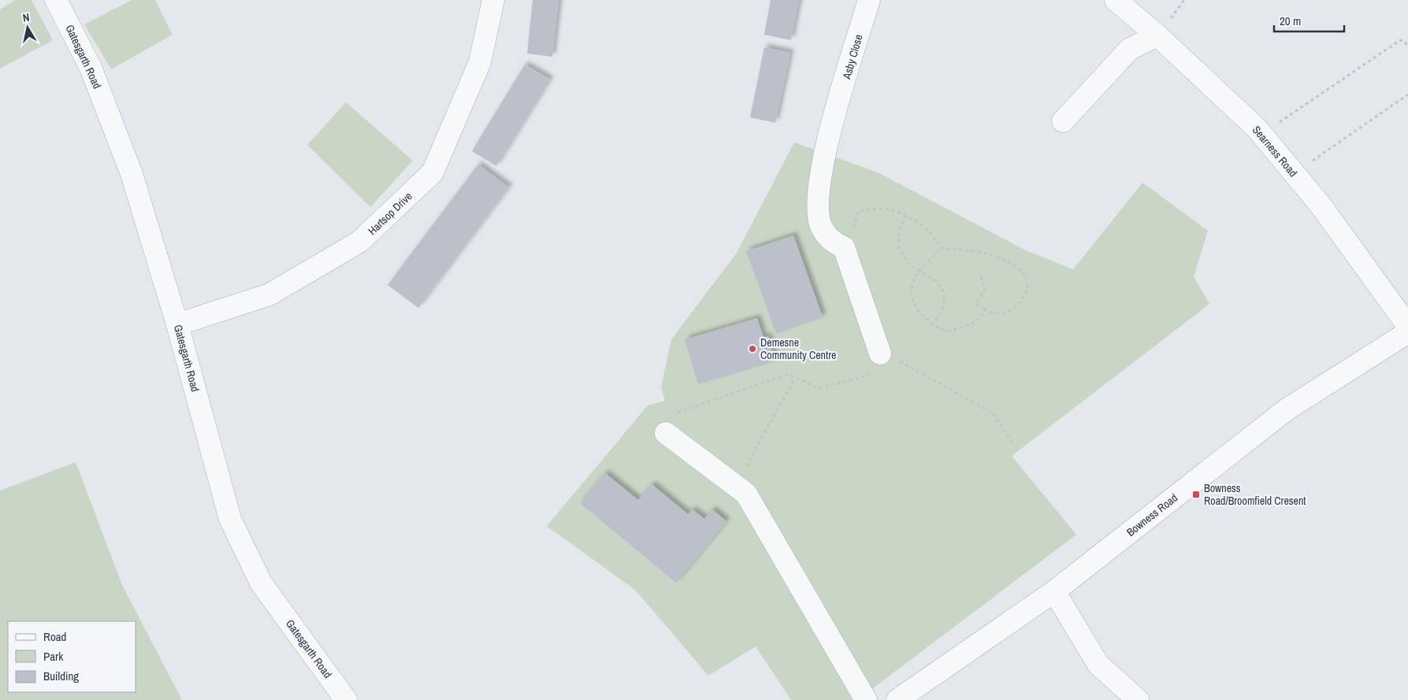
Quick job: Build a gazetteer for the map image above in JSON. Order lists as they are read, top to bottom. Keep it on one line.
{"streets":{"street":["Gatesgarth Road","Asby Close","Searness Road","Hartsop Drive","Bowness Road"]},"crossings":[["Gatesgarth Road","Hartsop Drive"]],"places":{"other":["Demesne Community Centre"],"transit":["Bowness Road/Broomfield Cresent"]},"legend":["Road","Park","Building"],"scale_bar":"20 m","north":"top"}
